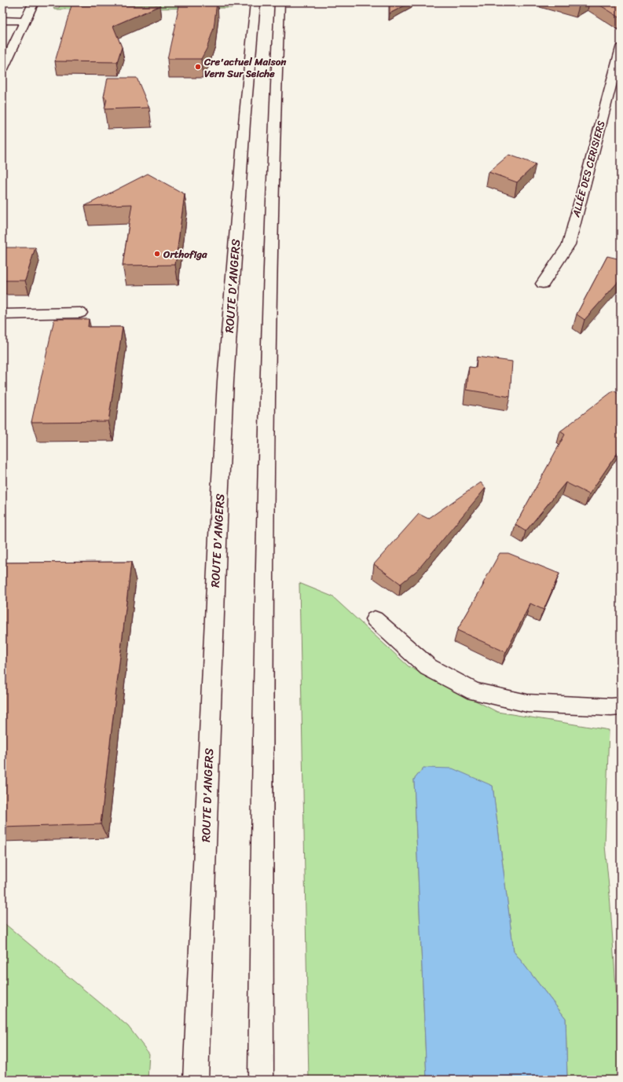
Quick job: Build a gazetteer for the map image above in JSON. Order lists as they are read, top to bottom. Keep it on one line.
{"streets":{"main road":["ALLÉE DES CERISIERS","ROUTE D'ANGERS"]},"places":["Cre'actuel Maison Vern Sur Seiche","Orthofiga"]}
